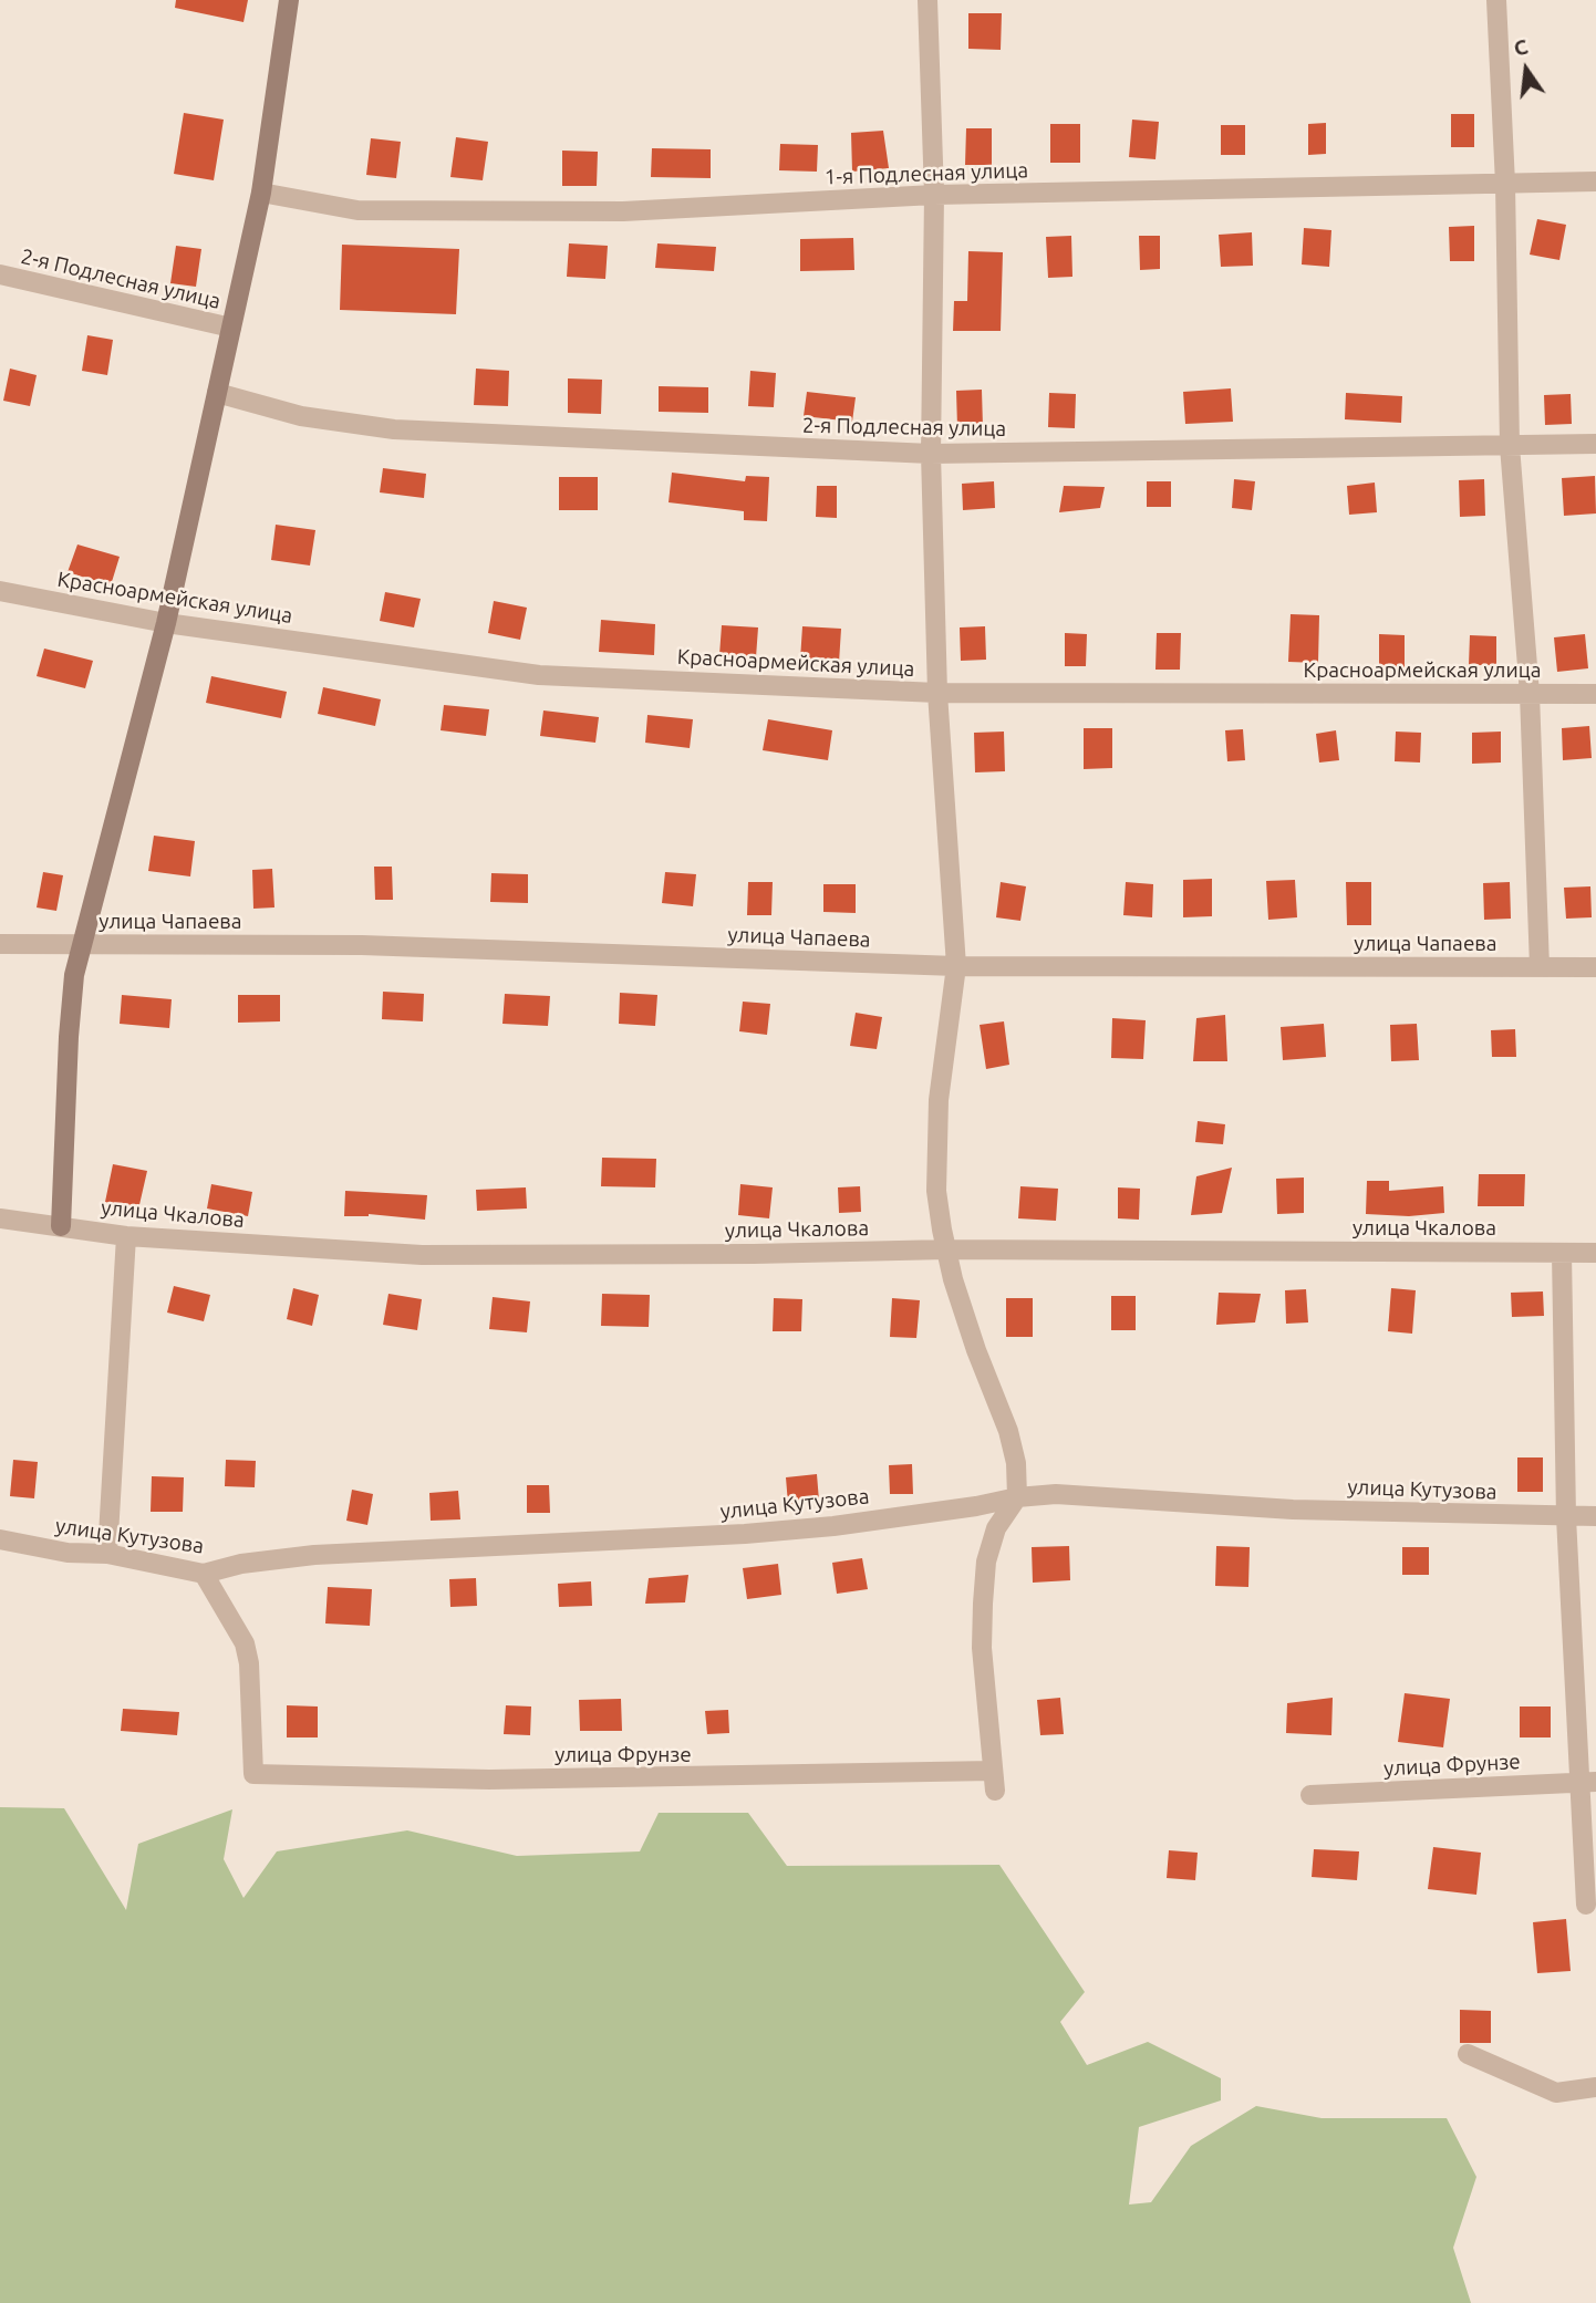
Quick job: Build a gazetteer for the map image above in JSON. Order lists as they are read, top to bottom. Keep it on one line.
{"streets":{"street":["1-я Подлесная улица","2-я Подлесная улица","Красноармейская улица","улица Чапаева","улица Чкалова","улица Кутузова","улица Фрунзе"]},"crossings":[["улица Кутузова","улица Фрунзе"]],"north":"top"}
